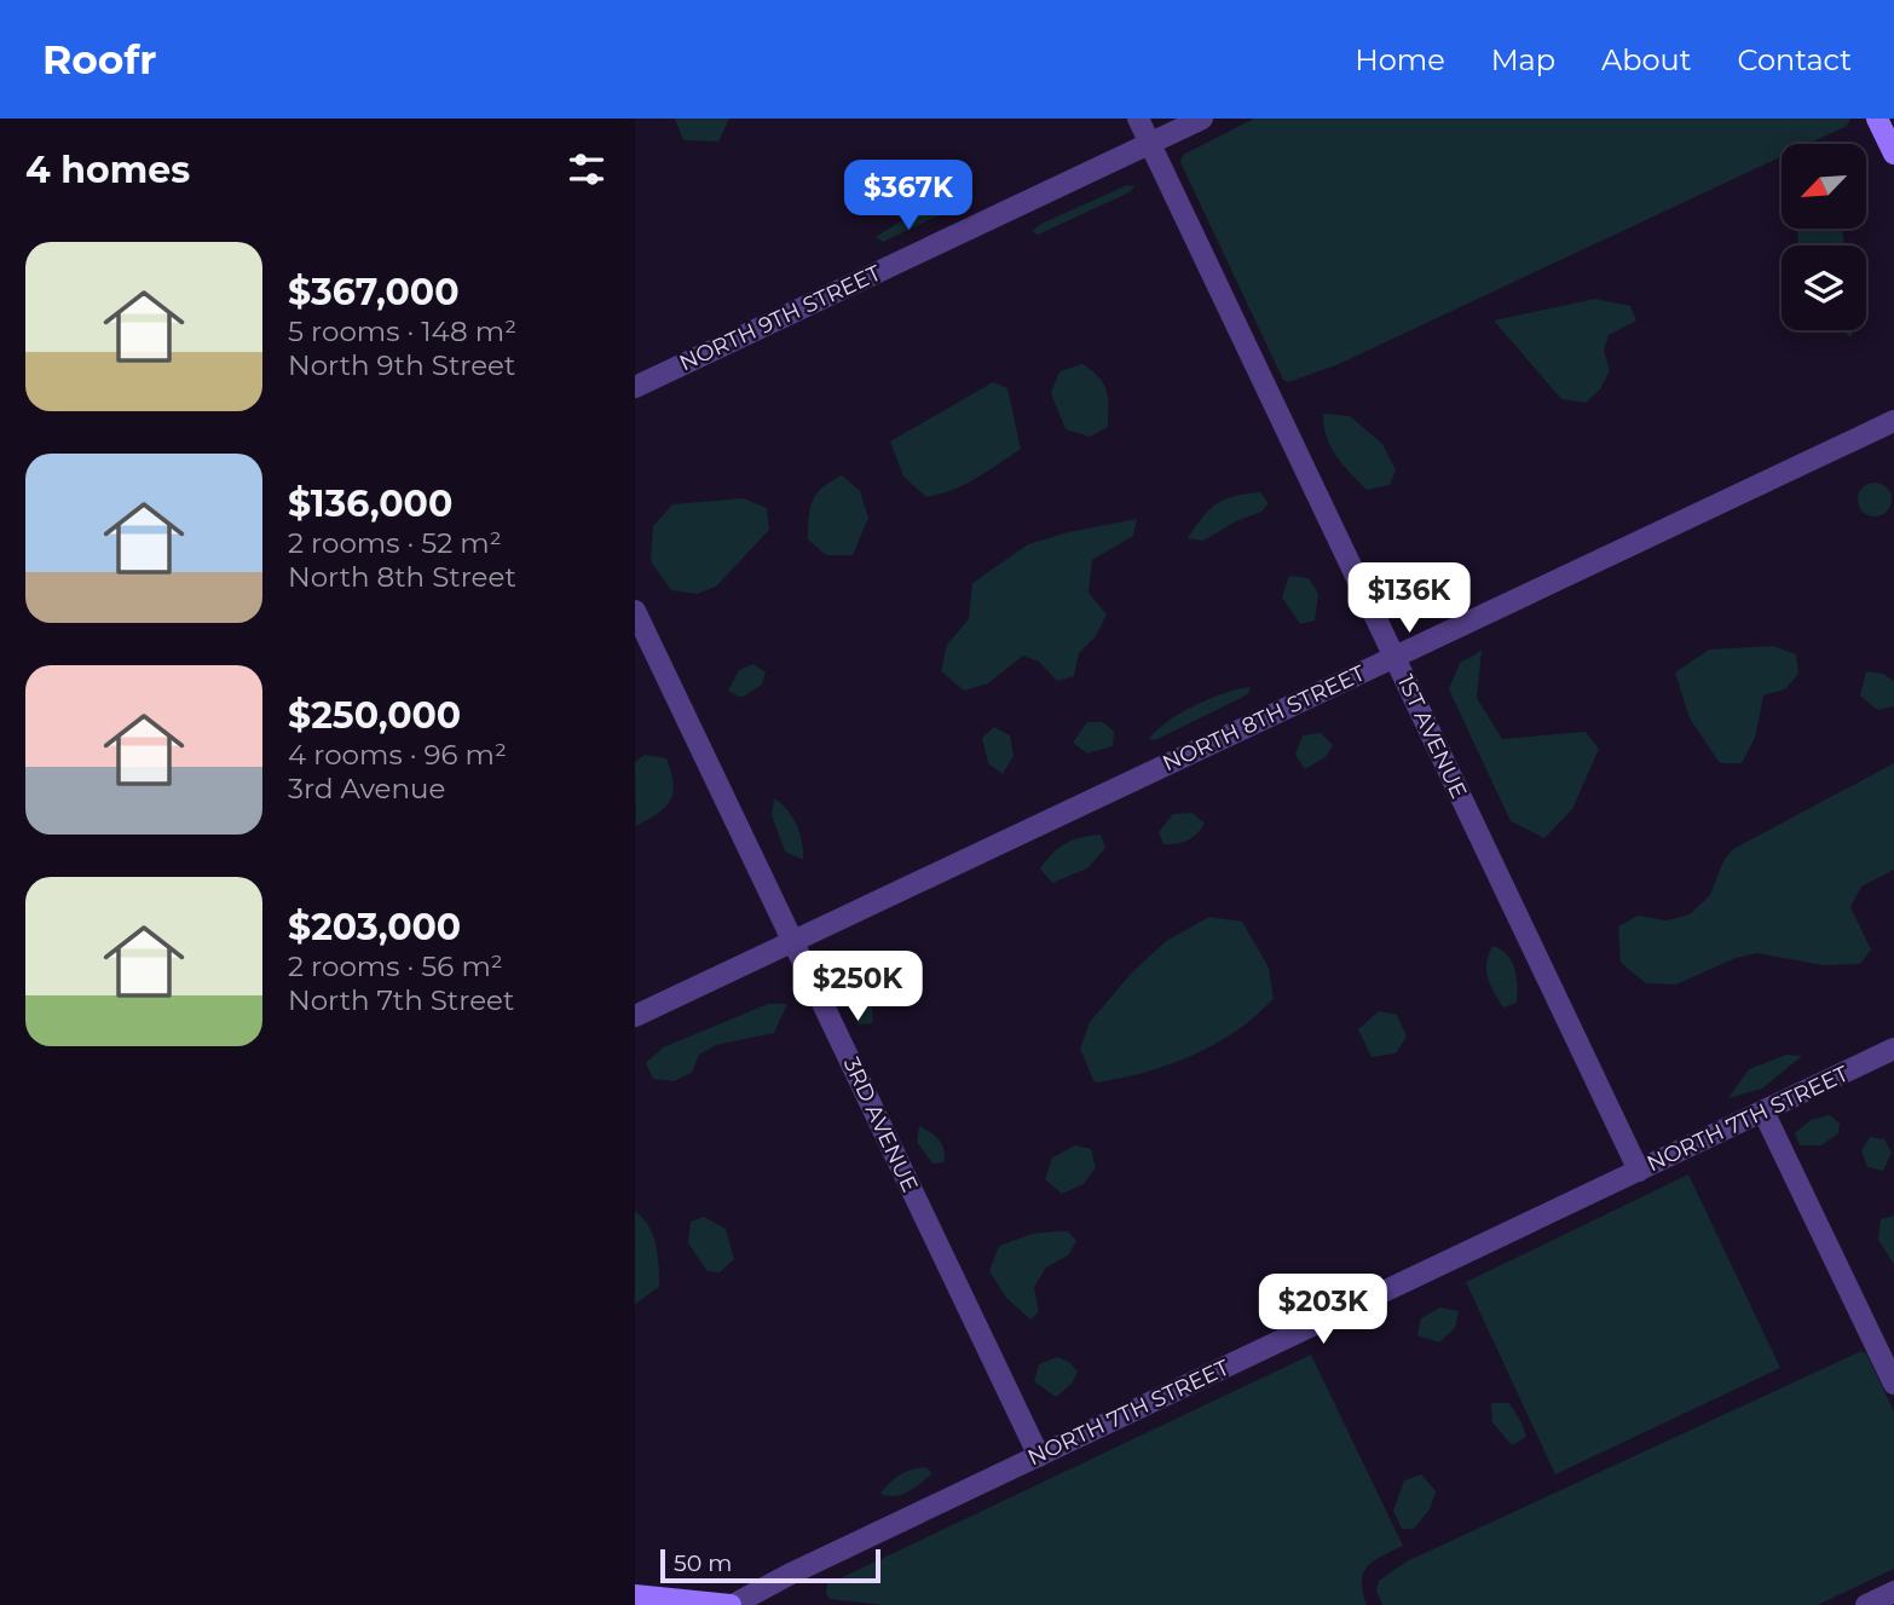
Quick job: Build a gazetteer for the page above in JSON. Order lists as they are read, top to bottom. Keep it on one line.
{"streets":{"street":["NORTH 9TH STREET","NORTH 8TH STREET","1ST AVENUE","NORTH 7TH STREET","3RD AVENUE"]},"crossings":[["NORTH 9TH STREET","1ST AVENUE"],["NORTH 8TH STREET","1ST AVENUE"],["NORTH 8TH STREET","3RD AVENUE"],["1ST AVENUE","NORTH 7TH STREET"],["NORTH 7TH STREET","3RD AVENUE"]],"scale_bar":"50 m","north":"bottom left","page":{"header":"Roofr","nav":["Home","Map","About","Contact"],"heading":"4 homes","price":["$367K","$136K","$250K","$203K"],"list":[{"name":"$367,000","note":"5 rooms · 148 m² · North 9th Street"},{"name":"$136,000","note":"2 rooms · 52 m² · North 8th Street"},{"name":"$250,000","note":"4 rooms · 96 m² · 3rd Avenue"},{"name":"$203,000","note":"2 rooms · 56 m² · North 7th Street"}],"scale":"50 m"}}
